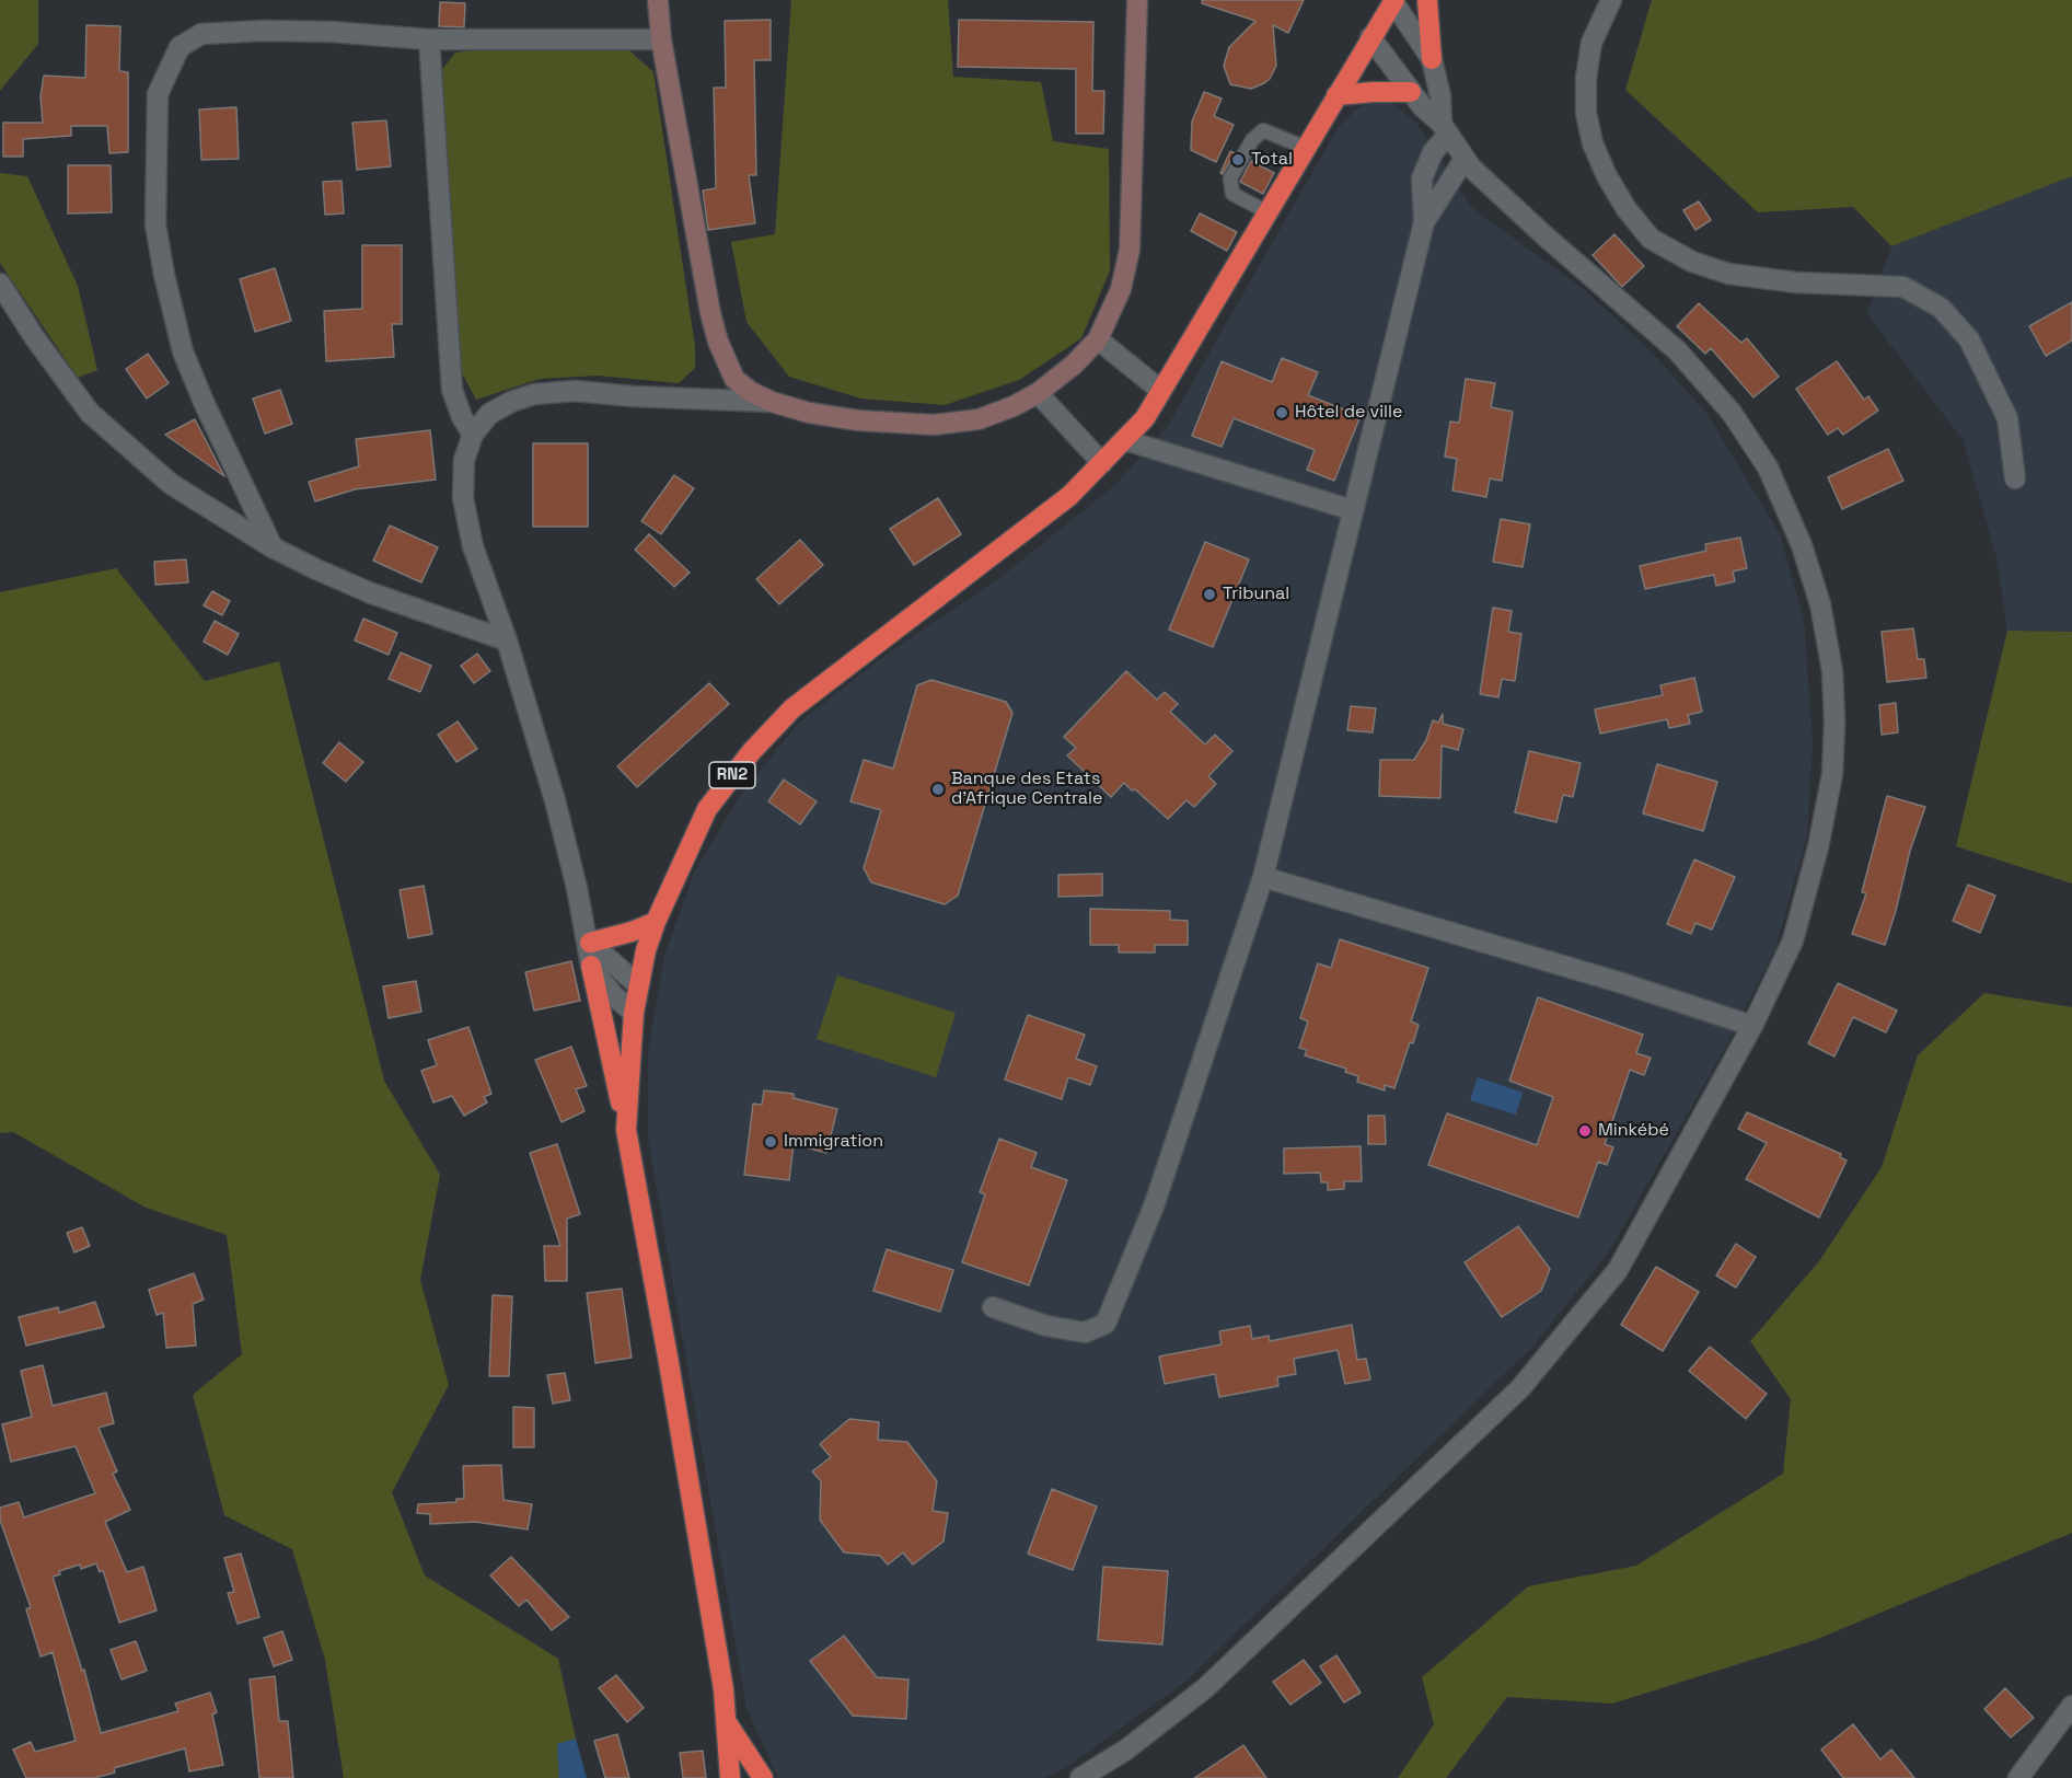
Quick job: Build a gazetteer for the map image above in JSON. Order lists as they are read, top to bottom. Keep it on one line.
{"streets":{"highway":["RN2"]},"places":["Total","Hôtel de ville","Tribunal","Banque des Etats d'Afrique Centrale","Minkébé","Immigration"]}
